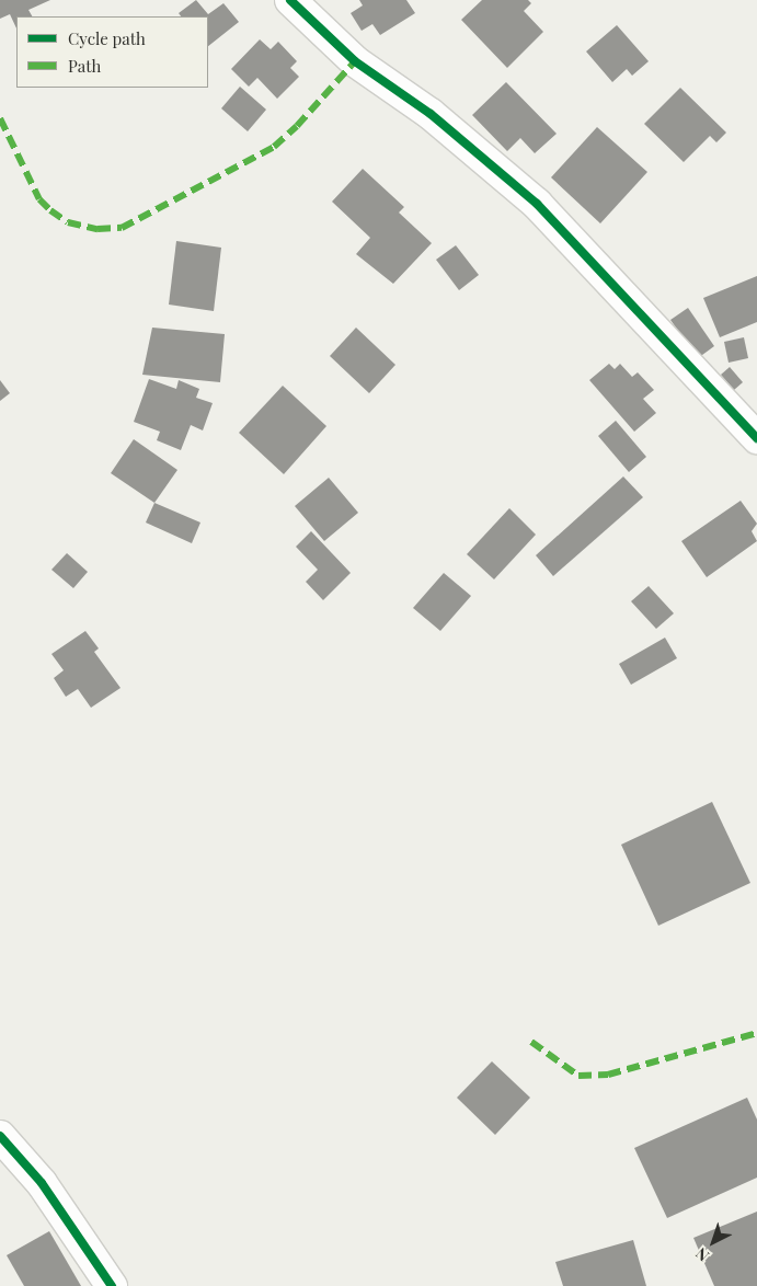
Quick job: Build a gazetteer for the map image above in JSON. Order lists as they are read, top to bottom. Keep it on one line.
{"legend":["Cycle path","Path"],"north":"bottom left"}
